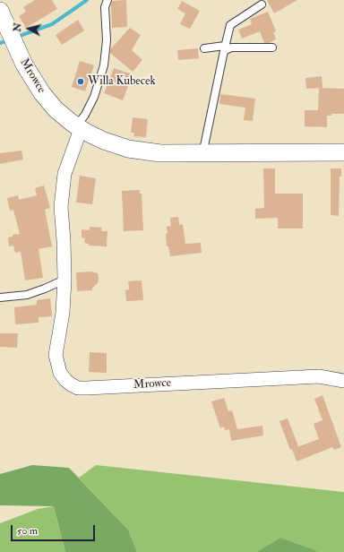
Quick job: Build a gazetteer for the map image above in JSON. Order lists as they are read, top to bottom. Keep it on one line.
{"streets":{"street":["Mrowce"]},"places":["Willa Kubecek"],"scale_bar":"50 m","north":"left"}
